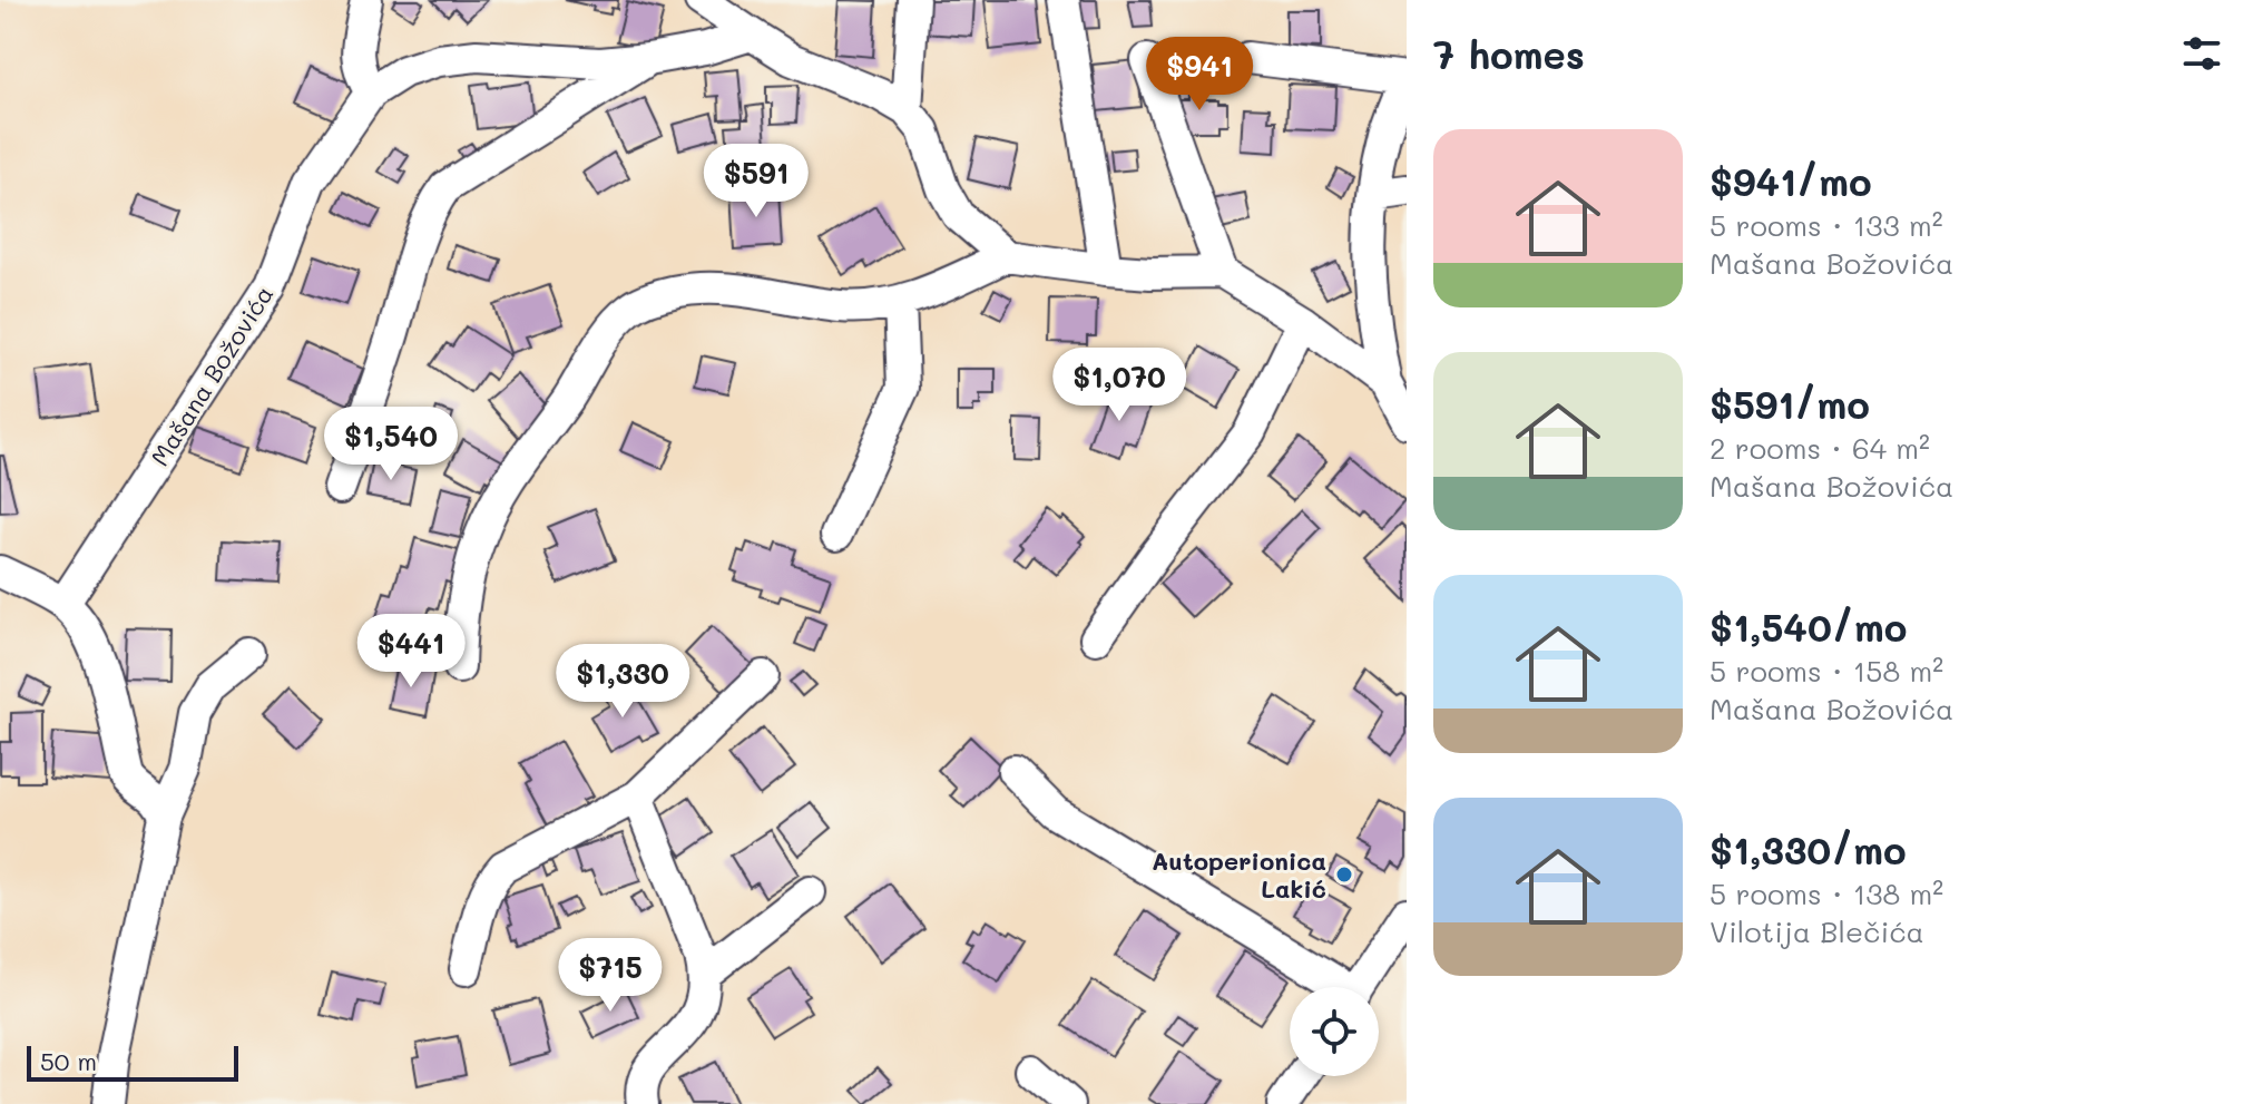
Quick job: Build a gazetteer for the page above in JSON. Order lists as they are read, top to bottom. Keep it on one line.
{"streets":{"street":["Mašana Božovića"]},"places":["Autoperionica Lakić"],"scale_bar":"50 m","page":{"heading":"7 homes","price":["$941","$591","$1,070","$1,540","$441","$1,330","$715"],"list":[{"name":"$941/mo","note":"5 rooms · 133 m² · Mašana Božovića"},{"name":"$591/mo","note":"2 rooms · 64 m² · Mašana Božovića"},{"name":"$1,540/mo","note":"5 rooms · 158 m² · Mašana Božovića"},{"name":"$1,330/mo","note":"5 rooms · 138 m² · Vilotija Blečića"}],"scale":"50 m"}}
